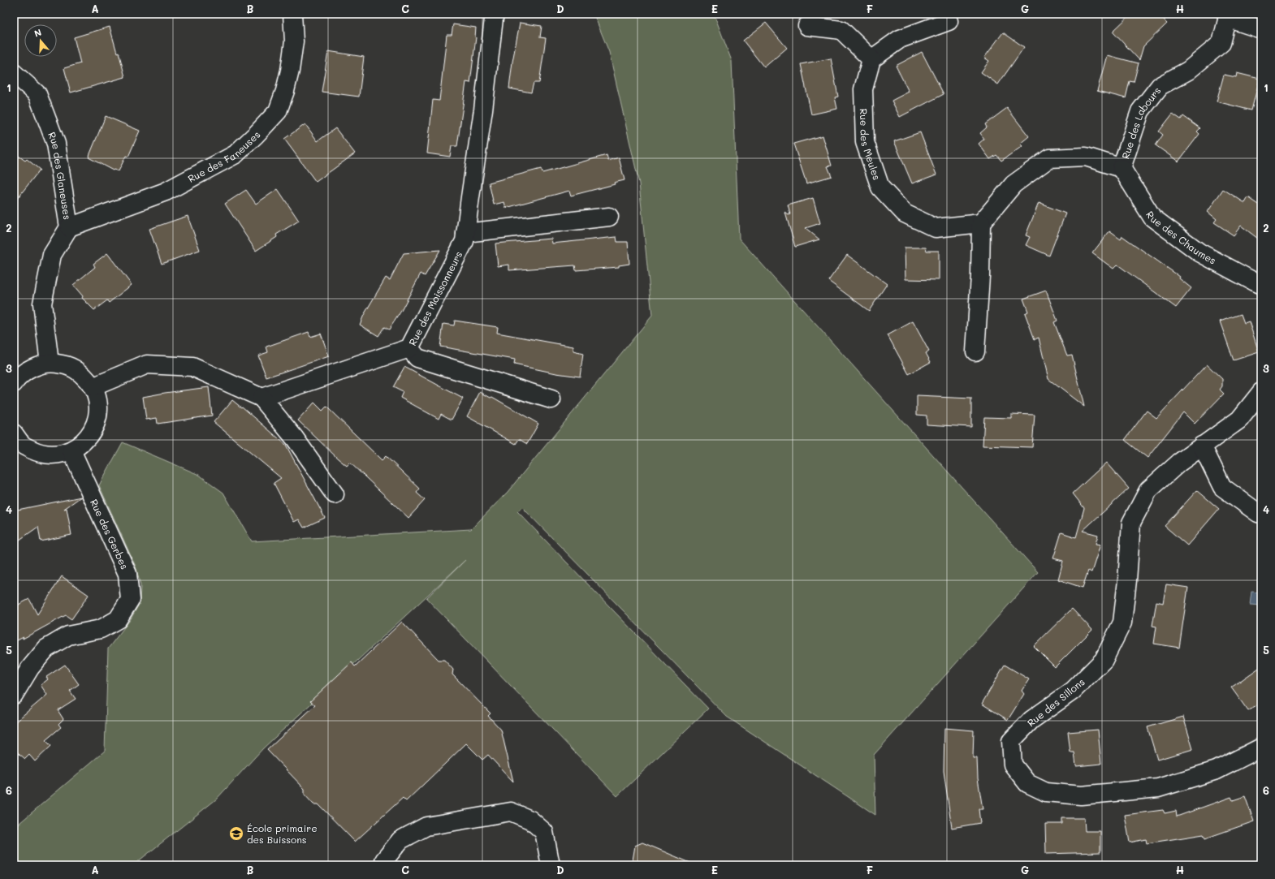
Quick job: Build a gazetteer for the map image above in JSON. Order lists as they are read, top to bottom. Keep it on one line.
{"streets":{"street":["Rue des Labours","Rue des Meules","Rue des Faneuses","Rue des Glaneuses","Rue des Chaumes","Rue des Moissonneurs","Rue des Gerbes","Rue des Sillons"]},"crossings":[["Rue des Labours","Rue des Chaumes"],["Rue des Faneuses","Rue des Glaneuses"]],"places":{"school or university":["École primaire des Buissons"]},"north":"top","grid":{"columns":["A","B","C","D","E","F","G","H"],"rows":["1","2","3","4","5","6"]}}
